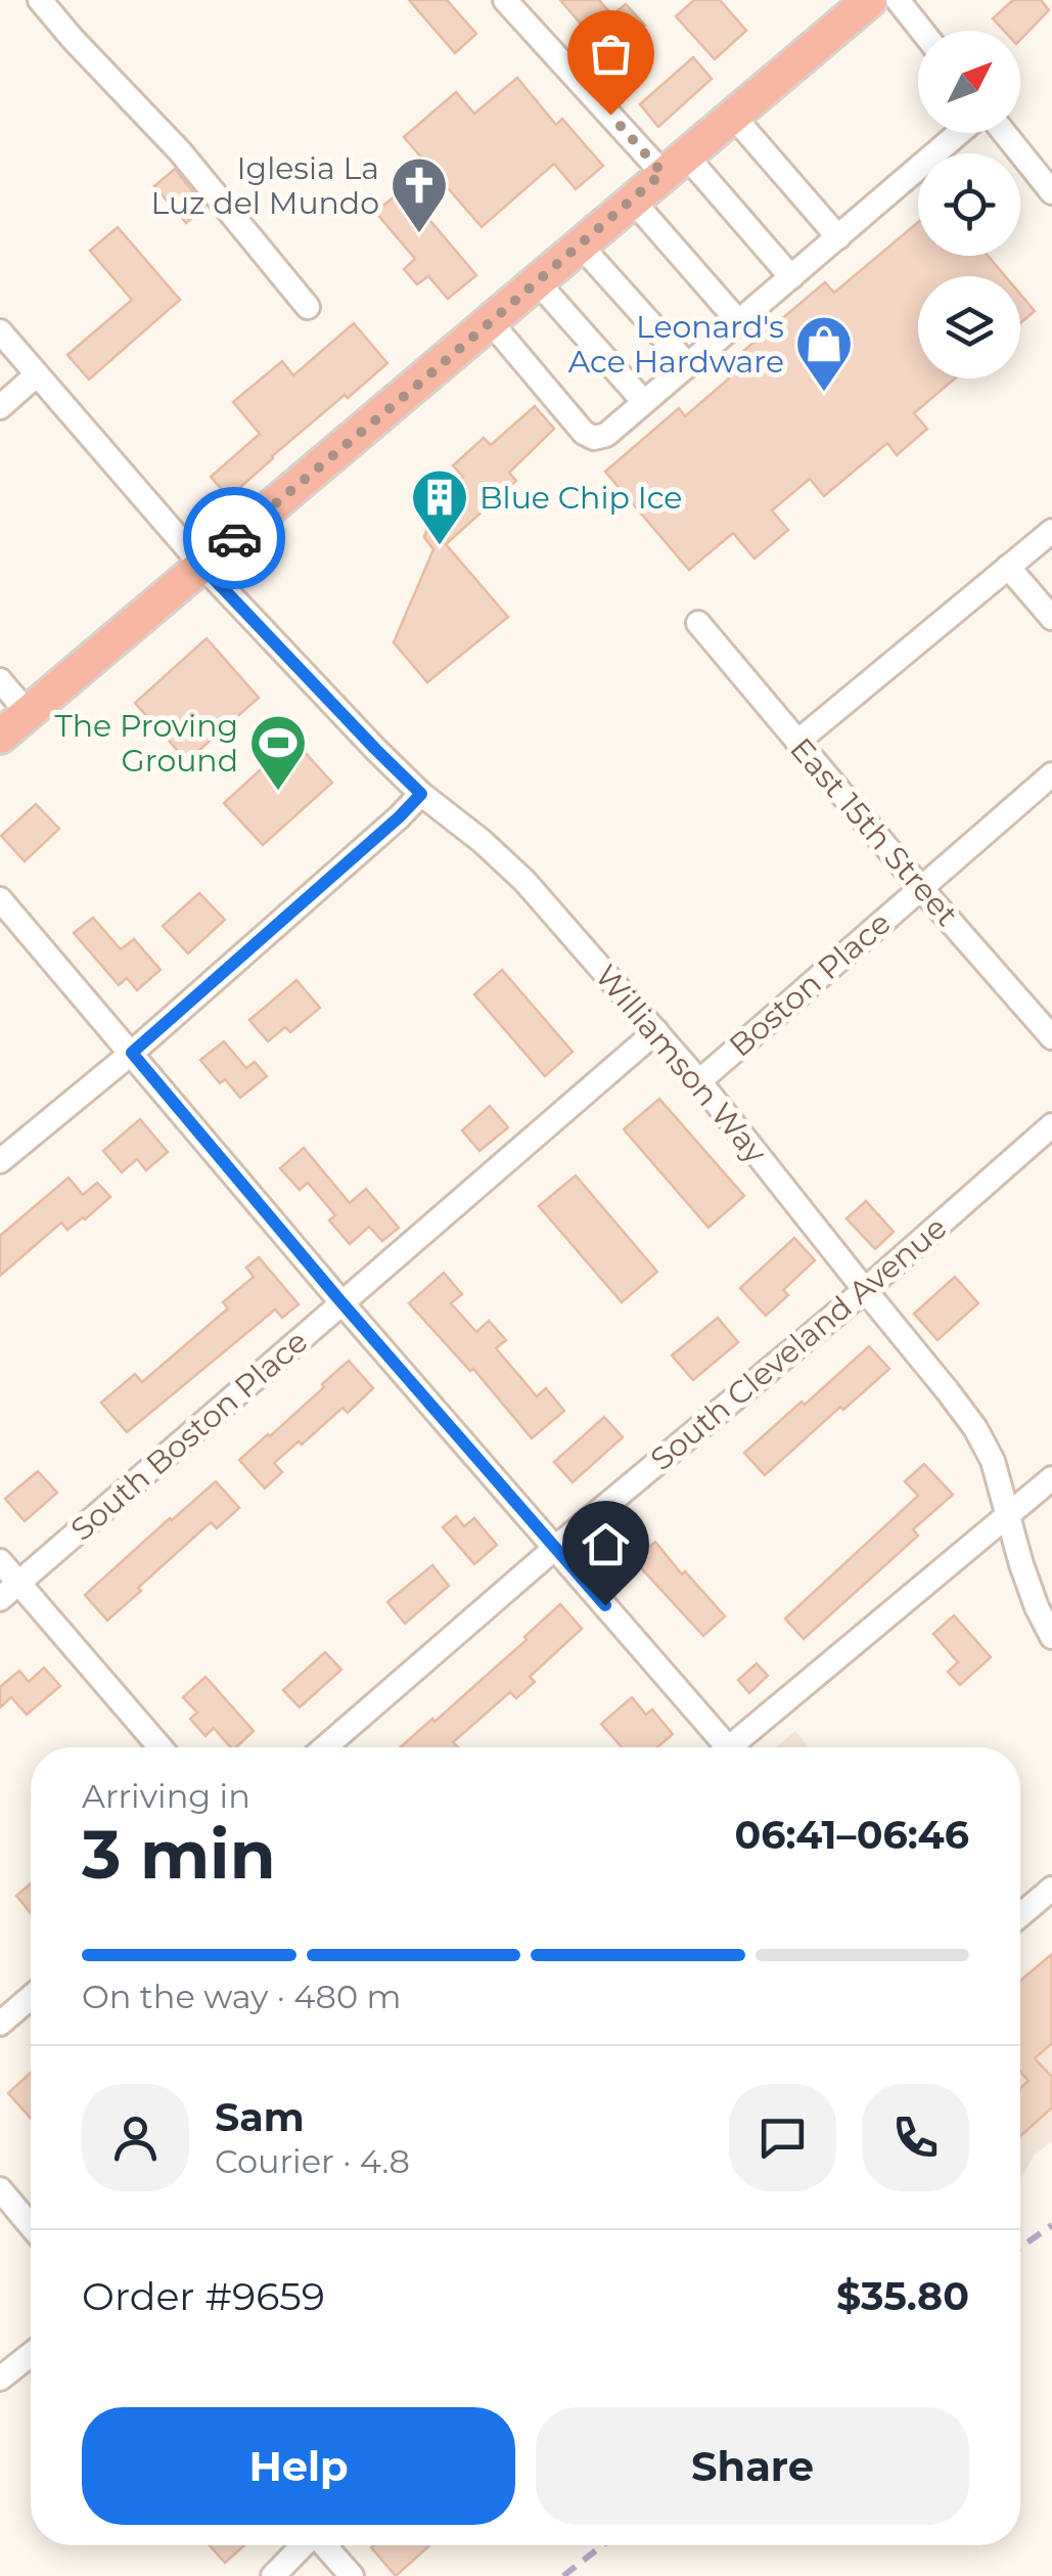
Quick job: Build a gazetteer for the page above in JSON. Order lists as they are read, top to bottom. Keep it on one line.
{"streets":{"street":["East 15th Street","Boston Place","Williamson Way","South Cleveland Avenue","South Boston Place"]},"crossings":[["East 15th Street","Boston Place"],["Boston Place","Williamson Way"],["Williamson Way","South Cleveland Avenue"],["Williamson Way","South Boston Place"]],"places":{"church":["Iglesia La Luz del Mundo"],"shop":["Leonard's Ace Hardware"],"building":["Blue Chip Ice"],"sports":["The Proving Ground"]},"north":"top right","page":{"heading":["3 min","Arriving in","06:41–06:46"],"panel":["Sam","Courier · 4.8","Order #9659","$35.80"],"bar":"On the way · 480 m","buttons":["Help","Share"]}}
